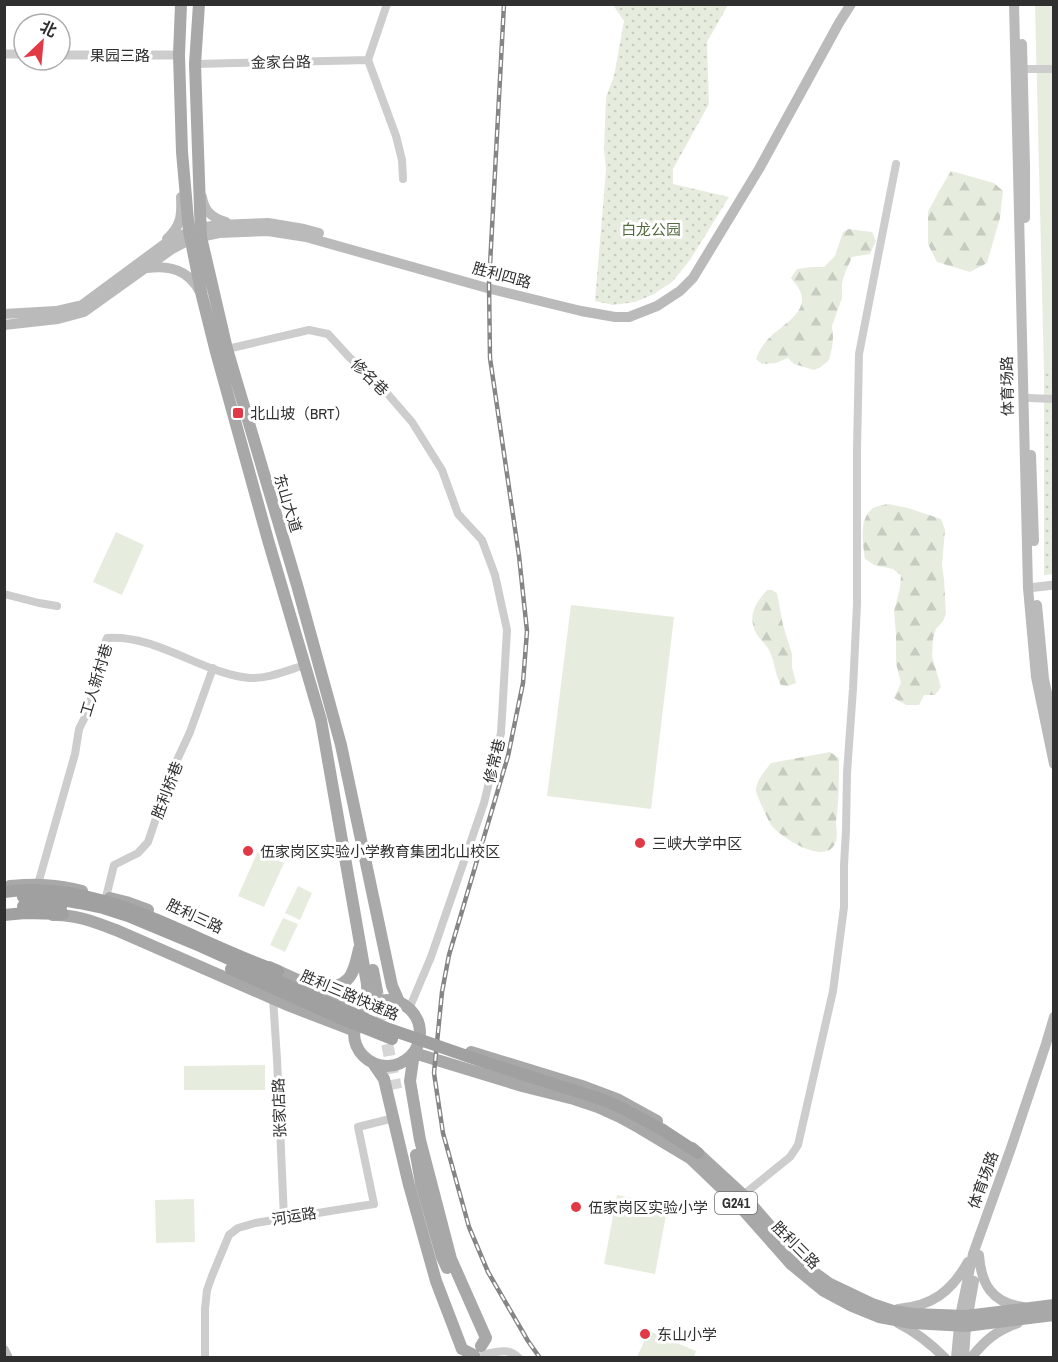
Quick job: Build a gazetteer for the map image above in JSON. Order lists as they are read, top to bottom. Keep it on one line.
{"streets":{"highway":["胜利三路快速路","G241"],"main road":["胜利四路","体育场路","东山大道","胜利三路"],"street":["果园三路","金家台路","修名巷","工人新村巷","修常巷","胜利桥巷","张家店路","河运路"]},"crossings":[["果园三路","东山大道"],["金家台路","东山大道"],["胜利四路","东山大道"],["修名巷","东山大道"],["修名巷","修常巷"],["体育场路","胜利三路"],["东山大道","工人新村巷"],["东山大道","修常巷"],["东山大道","胜利三路"],["工人新村巷","胜利桥巷"],["工人新村巷","胜利三路"],["修常巷","胜利三路"],["胜利桥巷","胜利三路"],["胜利三路","胜利三路快速路"],["胜利三路快速路","G241"],["张家店路","河运路"]],"parks":["白龙公园"],"places":{"transit":["北山坡（BRT）"],"other":["三峡大学中区","伍家岗区实验小学教育集团北山校区","伍家岗区实验小学","东山小学"]},"north":"top right"}
